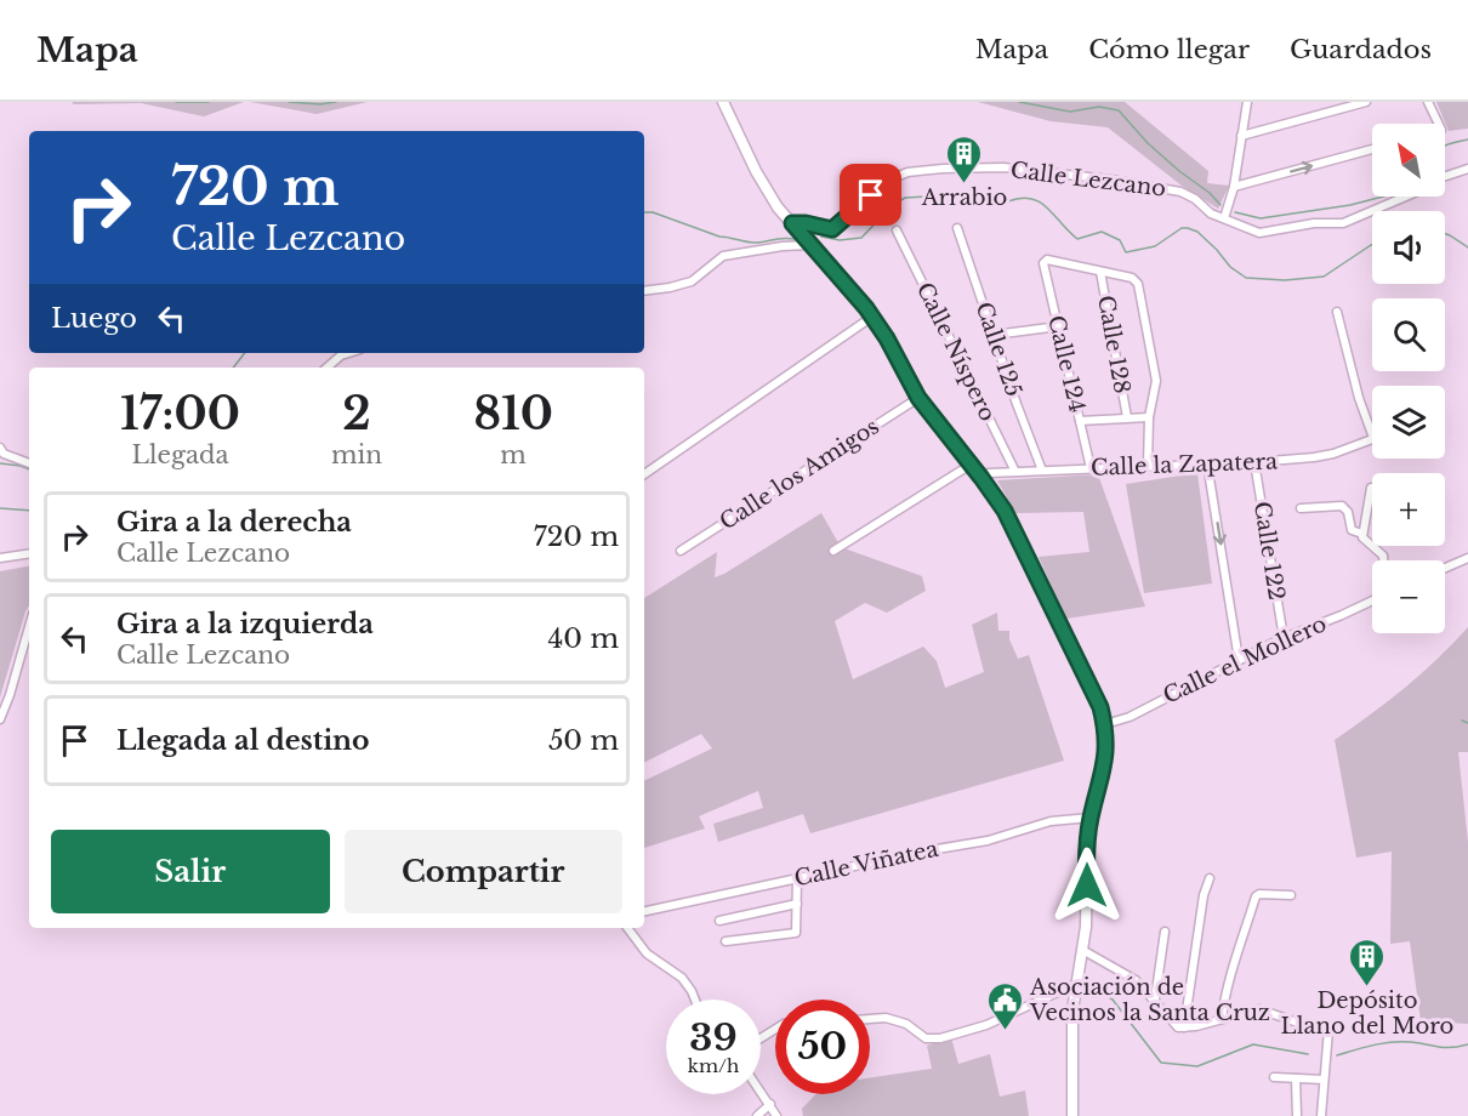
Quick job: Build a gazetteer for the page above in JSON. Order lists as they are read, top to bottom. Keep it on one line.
{"streets":{"street":["Calle Lezcano","Calle 128","Calle 125","Calle Níspero","Calle 124","Calle la Zapatera","Calle los Amigos","Calle 122","Calle el Mollero","Calle Viñatea"]},"crossings":[["Calle 128","Calle 124"],["Calle 125","Calle la Zapatera"],["Calle Níspero","Calle la Zapatera"],["Calle 124","Calle la Zapatera"],["Calle la Zapatera","Calle 122"],["Calle 122","Calle el Mollero"]],"places":{"building":["Arrabio","Depósito Llano del Moro"],"public building":["Asociación de Vecinos la Santa Cruz"]},"north":"top left","page":{"header":"Mapa","nav":["Mapa","Cómo llegar","Guardados"],"map_buttons":["+","−"],"turn":["720 m","Calle Lezcano"],"then":"Luego","eta":["17:00","Llegada","2","min","810","m"],"list":[{"name":"Gira a la derecha","note":"Calle Lezcano","value":"720 m"},{"name":"Gira a la izquierda","note":"Calle Lezcano","value":"40 m"},{"name":"Llegada al destino","value":"50 m"}],"buttons":["Salir","Compartir"],"speed":"39 km/h","limit":"50"}}
